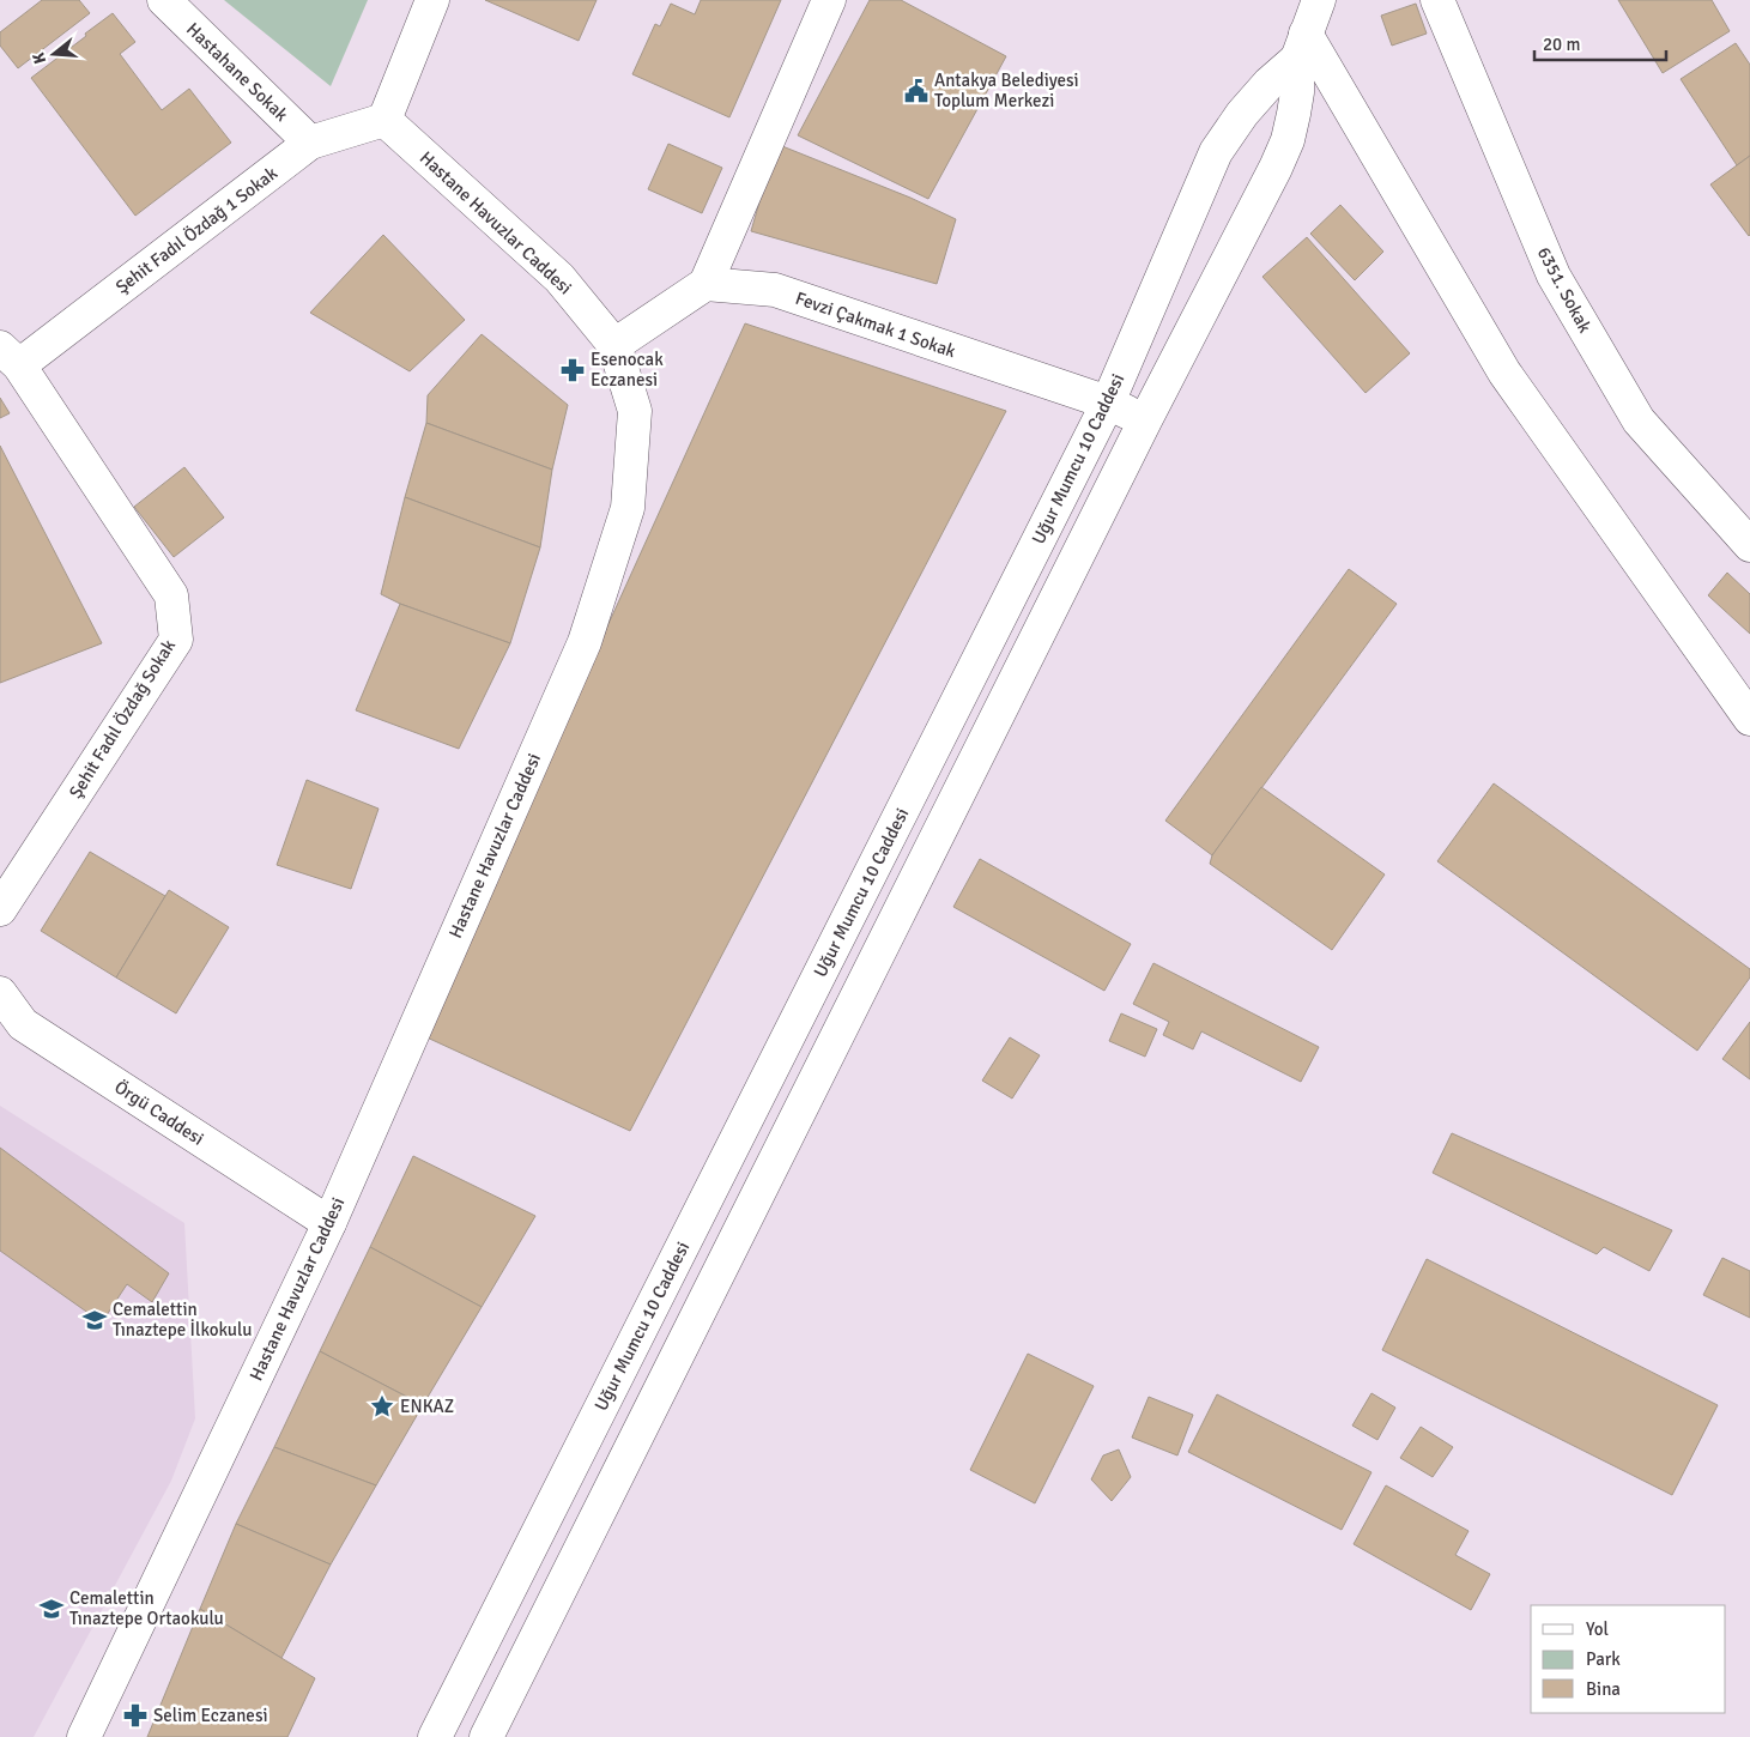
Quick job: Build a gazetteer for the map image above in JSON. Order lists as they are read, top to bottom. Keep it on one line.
{"streets":{"street":["Hastahane Sokak","Hastane Havuzlar Caddesi","Şehit Fadıl Özdağ 1 Sokak","6351. Sokak","Fevzi Çakmak 1 Sokak","Uğur Mumcu 10 Caddesi","Şehit Fadıl Özdağ Sokak","Örgü Caddesi"]},"crossings":[["Hastahane Sokak","Şehit Fadıl Özdağ 1 Sokak"],["Hastane Havuzlar Caddesi","Şehit Fadıl Özdağ 1 Sokak"],["Hastane Havuzlar Caddesi","Örgü Caddesi"],["Şehit Fadıl Özdağ 1 Sokak","Şehit Fadıl Özdağ Sokak"],["Fevzi Çakmak 1 Sokak","Uğur Mumcu 10 Caddesi"]],"places":{"public building":["Antakya Belediyesi Toplum Merkezi"],"pharmacy":["Esenocak Eczanesi","Selim Eczanesi"],"school or university":["Cemalettin Tınaztepe İlkokulu","Cemalettin Tınaztepe Ortaokulu"],"place":["ENKAZ"]},"legend":["Yol","Park","Bina"],"scale_bar":"20 m","north":"left"}
